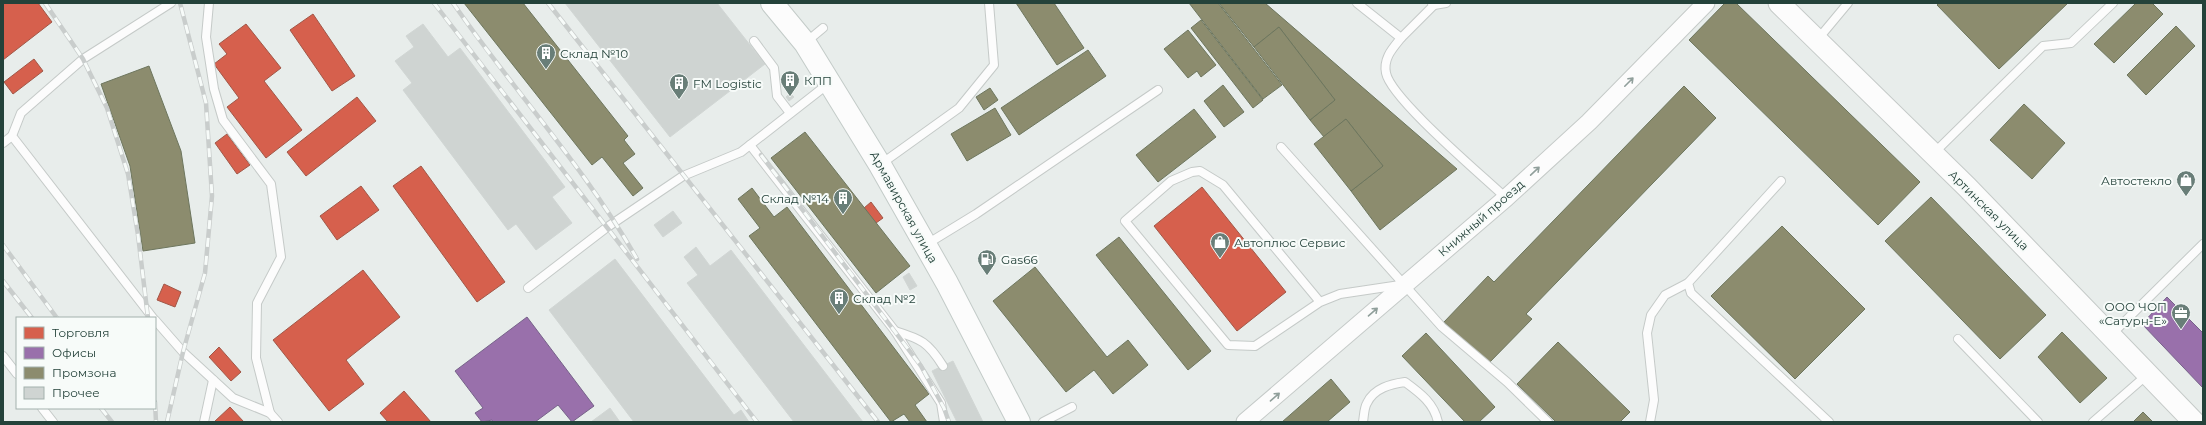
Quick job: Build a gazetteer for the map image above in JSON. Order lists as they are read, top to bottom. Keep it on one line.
{"streets":{"main road":["Армавирская улица"],"street":["Артинская улица","Книжный проезд"]},"one_way":["Книжный проезд"],"places":{"building":["Склад №10","КПП","FM Logistic","Склад №14","Склад №2"],"shop":["Автостекло","Автоплюс Сервис"],"fuel station":["Gas66"],"office":["ООО ЧОП «Сатурн-Е»"]},"legend":["Торговля","Офисы","Промзона","Прочее"]}
